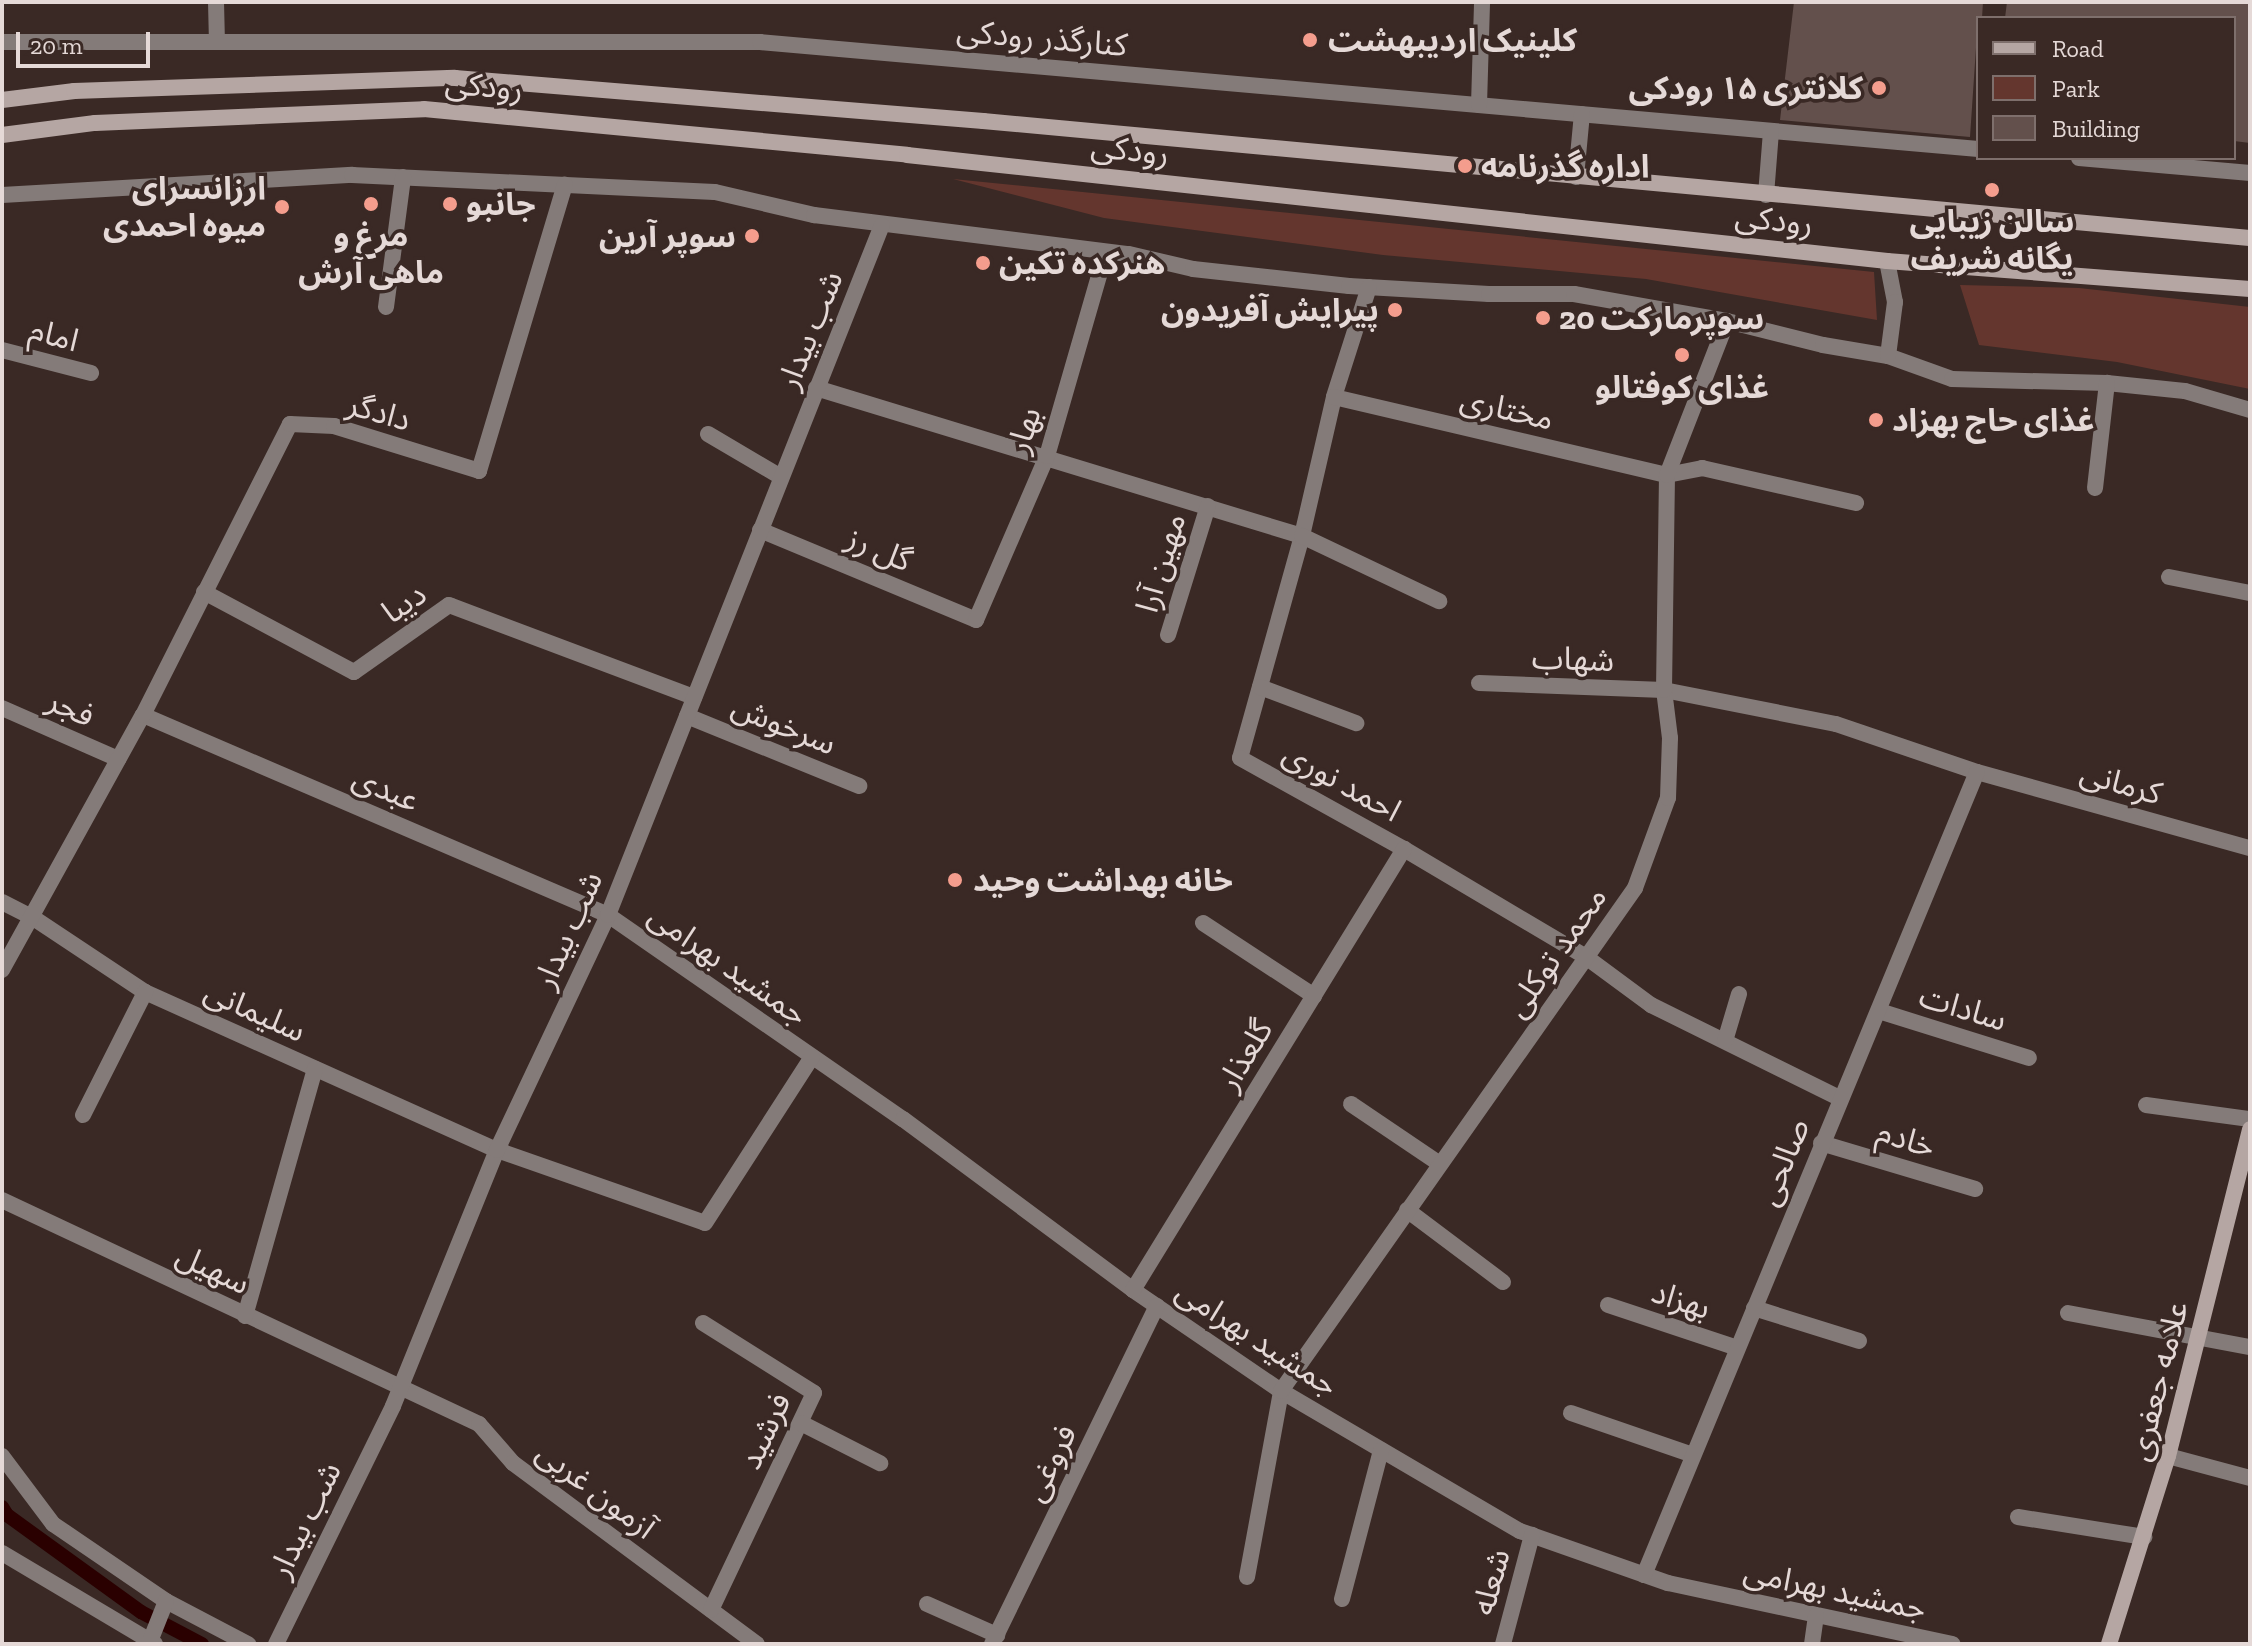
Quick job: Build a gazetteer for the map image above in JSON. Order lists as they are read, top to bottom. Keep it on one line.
{"streets":{"main road":["رودکی","علامه جعفری"],"street":["کنارگذر رودکی","شب بیدار","امام","مختاری","دادگر","بهار","گل رز","مهین آرا","دیبا","شهاب","فجر","سرخوش","احمد نوری","کرمانی","عبدی","محمد توکلی","جمشید بهرامی","سادات","سلیمانی","گلعذار","خادم","صالحی","سهیل","بهزاد","فرشید","فروغی","آزمون غربی","شعله"]},"crossings":[["شب بیدار","گل رز"],["شب بیدار","دیبا"],["شب بیدار","سرخوش"],["شب بیدار","عبدی"],["شب بیدار","جمشید بهرامی"],["شب بیدار","سلیمانی"],["شب بیدار","سهیل"],["شب بیدار","آزمون غربی"],["مختاری","احمد نوری"],["مختاری","محمد توکلی"],["دادگر","دیبا"],["دادگر","فجر"],["دادگر","عبدی"],["دادگر","سلیمانی"],["بهار","گل رز"],["شهاب","کرمانی"],["شهاب","محمد توکلی"],["شهاب","صالحی"],["احمد نوری","محمد توکلی"],["احمد نوری","گلعذار"],["احمد نوری","صالحی"],["کرمانی","صالحی"],["عبدی","جمشید بهرامی"],["محمد توکلی","جمشید بهرامی"],["جمشید بهرامی","سلیمانی"],["جمشید بهرامی","گلعذار"],["جمشید بهرامی","صالحی"],["جمشید بهرامی","فروغی"],["جمشید بهرامی","شعله"],["سادات","صالحی"],["خادم","صالحی"],["صالحی","بهزاد"],["سهیل","آزمون غربی"],["فرشید","آزمون غربی"]],"places":["کلینیک اردیبهشت","کلانتری ۱۵ رودکی","اداره گذرنامه","سالن زیبایی یگانه شریف","مرغ و ماهی آرش","جانبو","ارزانسرای میوه احمدی","سوپر آرین","هنرکده تکین","پیرایش آفریدون","سوپرمارکت 20","غذای کوفتالو","غذای حاج بهزاد","خانه بهداشت وحید"],"legend":["Road","Park","Building"],"scale_bar":"20 m"}
